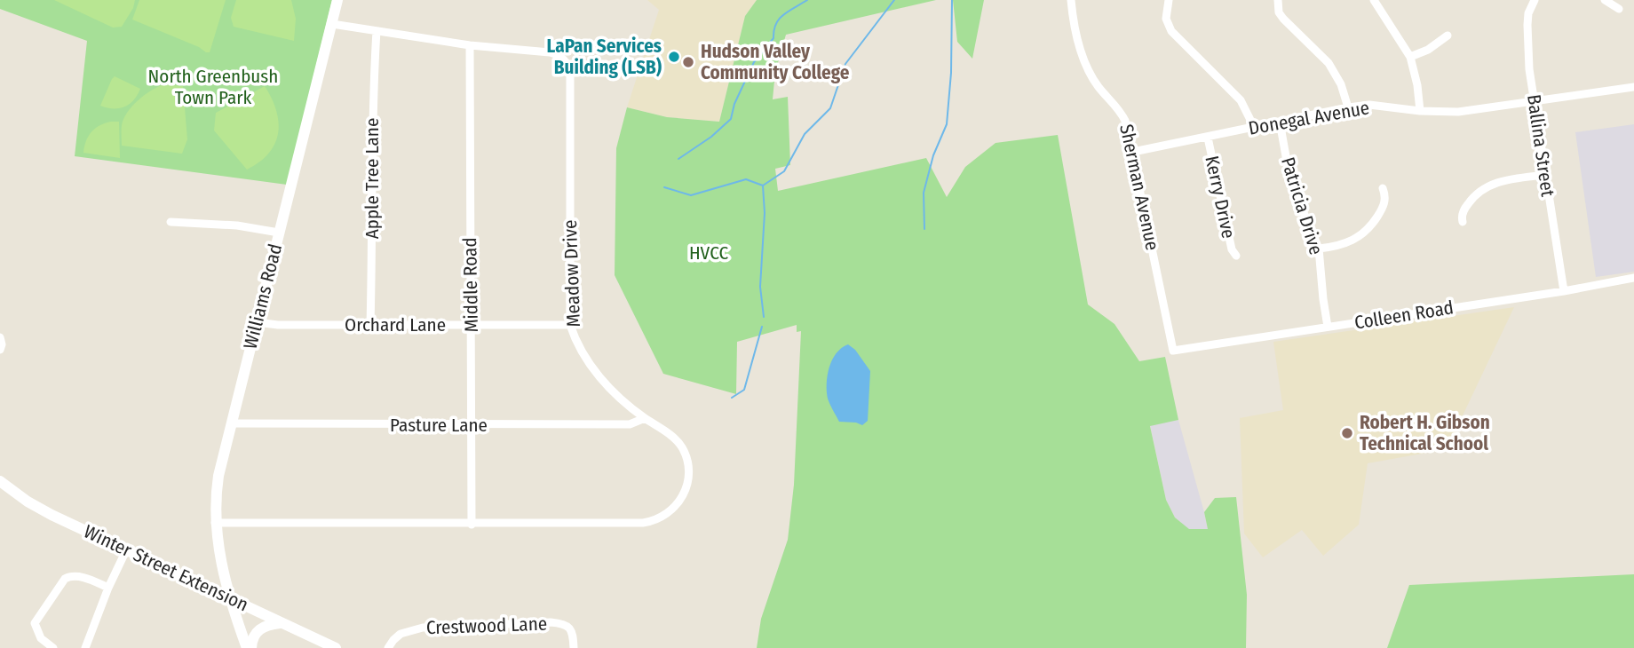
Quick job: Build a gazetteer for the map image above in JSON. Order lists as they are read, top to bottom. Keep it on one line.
{"streets":{"main road":["Williams Road","Winter Street Extension"],"street":["Donegal Avenue","Ballina Street","Apple Tree Lane","Sherman Avenue","Kerry Drive","Patricia Drive","Meadow Drive","Middle Road","Colleen Road","Orchard Lane","Pasture Lane","Crestwood Lane"]},"crossings":[["Donegal Avenue","Ballina Street"],["Donegal Avenue","Sherman Avenue"],["Donegal Avenue","Kerry Drive"],["Donegal Avenue","Patricia Drive"],["Ballina Street","Colleen Road"],["Apple Tree Lane","Meadow Drive"],["Apple Tree Lane","Orchard Lane"],["Sherman Avenue","Colleen Road"],["Patricia Drive","Colleen Road"],["Meadow Drive","Middle Road"],["Meadow Drive","Williams Road"],["Meadow Drive","Orchard Lane"],["Meadow Drive","Pasture Lane"],["Middle Road","Orchard Lane"],["Middle Road","Pasture Lane"],["Williams Road","Orchard Lane"],["Williams Road","Pasture Lane"],["Williams Road","Winter Street Extension"]],"parks":["North Greenbush Town Park","HVCC"],"places":["LaPan Services Building (LSB)","Hudson Valley Community College","Robert H. Gibson Technical School"]}
